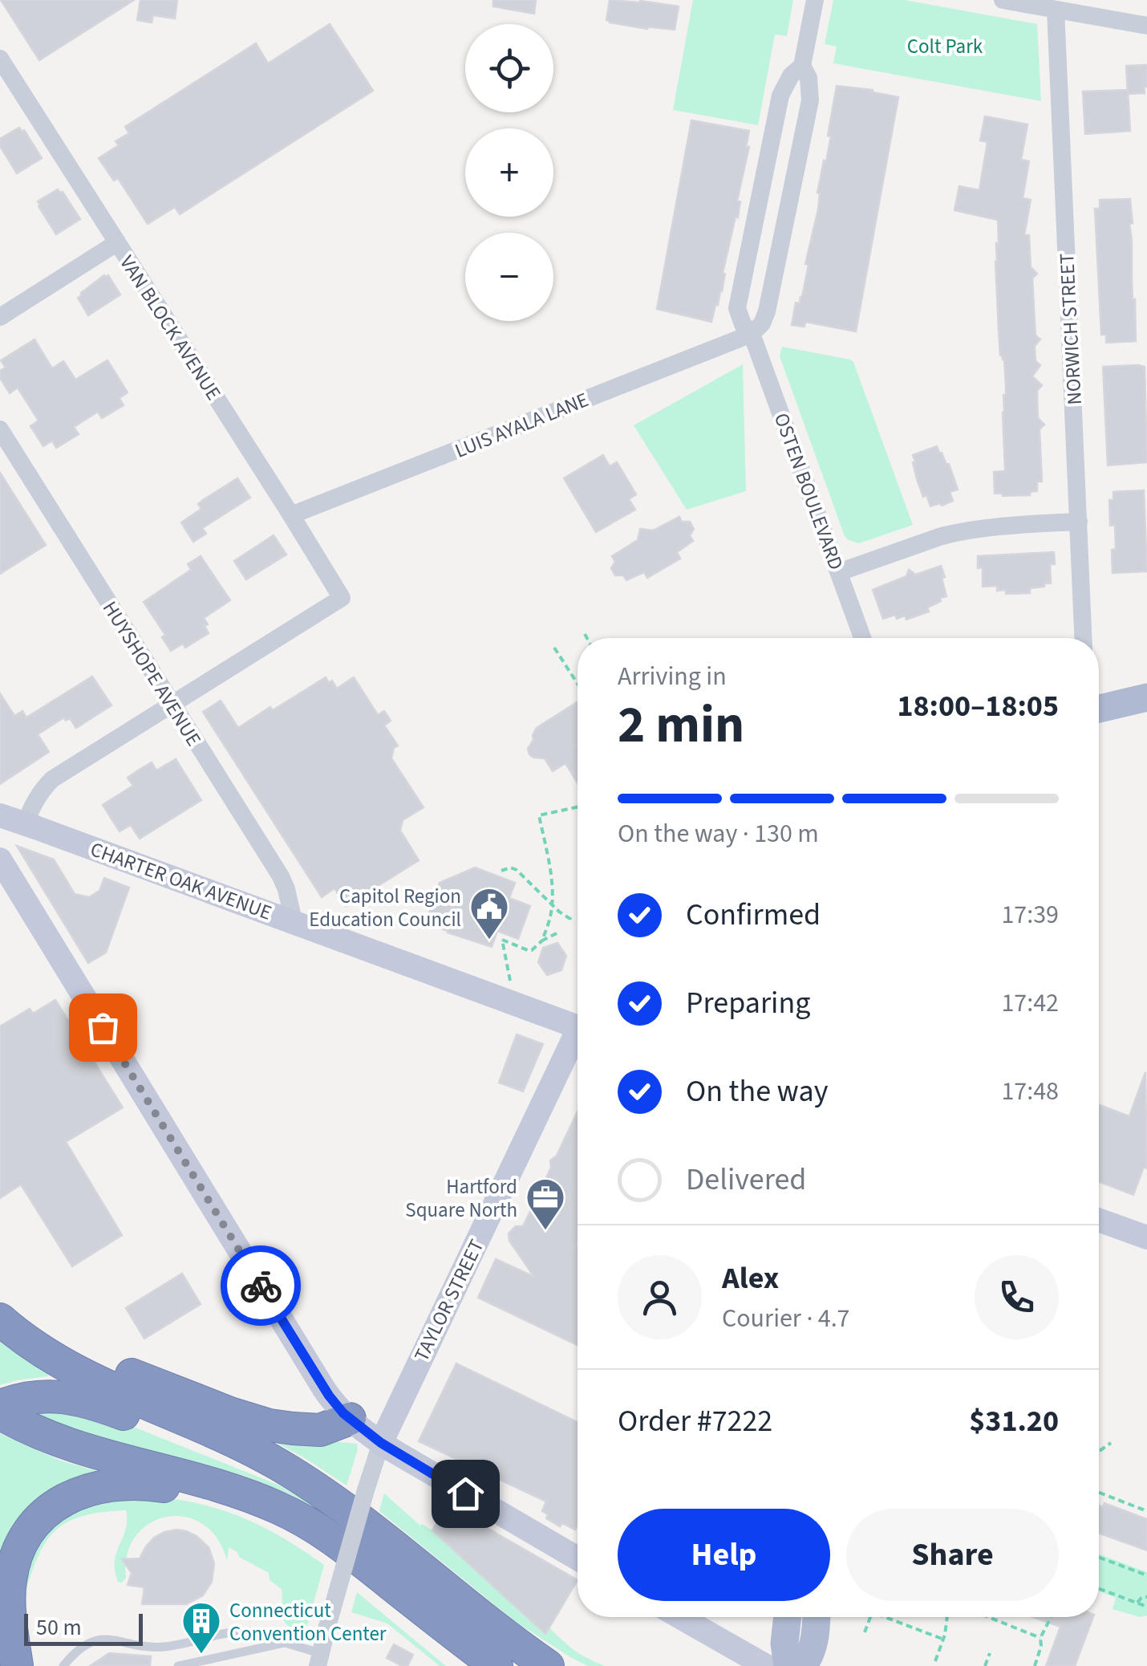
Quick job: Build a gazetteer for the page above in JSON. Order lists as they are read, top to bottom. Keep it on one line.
{"streets":{"street":["VAN BLOCK AVENUE","NORWICH STREET","LUIS AYALA LANE","OSTEN BOULEVARD","HUYSHOPE AVENUE","CHARTER OAK AVENUE","TAYLOR STREET"]},"crossings":[["VAN BLOCK AVENUE","LUIS AYALA LANE"],["VAN BLOCK AVENUE","HUYSHOPE AVENUE"],["LUIS AYALA LANE","OSTEN BOULEVARD"],["HUYSHOPE AVENUE","CHARTER OAK AVENUE"]],"parks":["Colt Park"],"places":{"public building":["Capitol Region Education Council"],"office":["Hartford Square North"],"building":["Connecticut Convention Center"]},"scale_bar":"50 m","page":{"map_buttons":["+","−"],"heading":["2 min","Arriving in","18:00–18:05"],"panel":["Alex","Courier · 4.7","Order #7222","$31.20"],"bar":"On the way · 130 m","list":[["Confirmed","17:39"],["Preparing","17:42"],["On the way","17:48"],"Delivered"],"buttons":["Help","Share"],"scale":"50 m"}}
